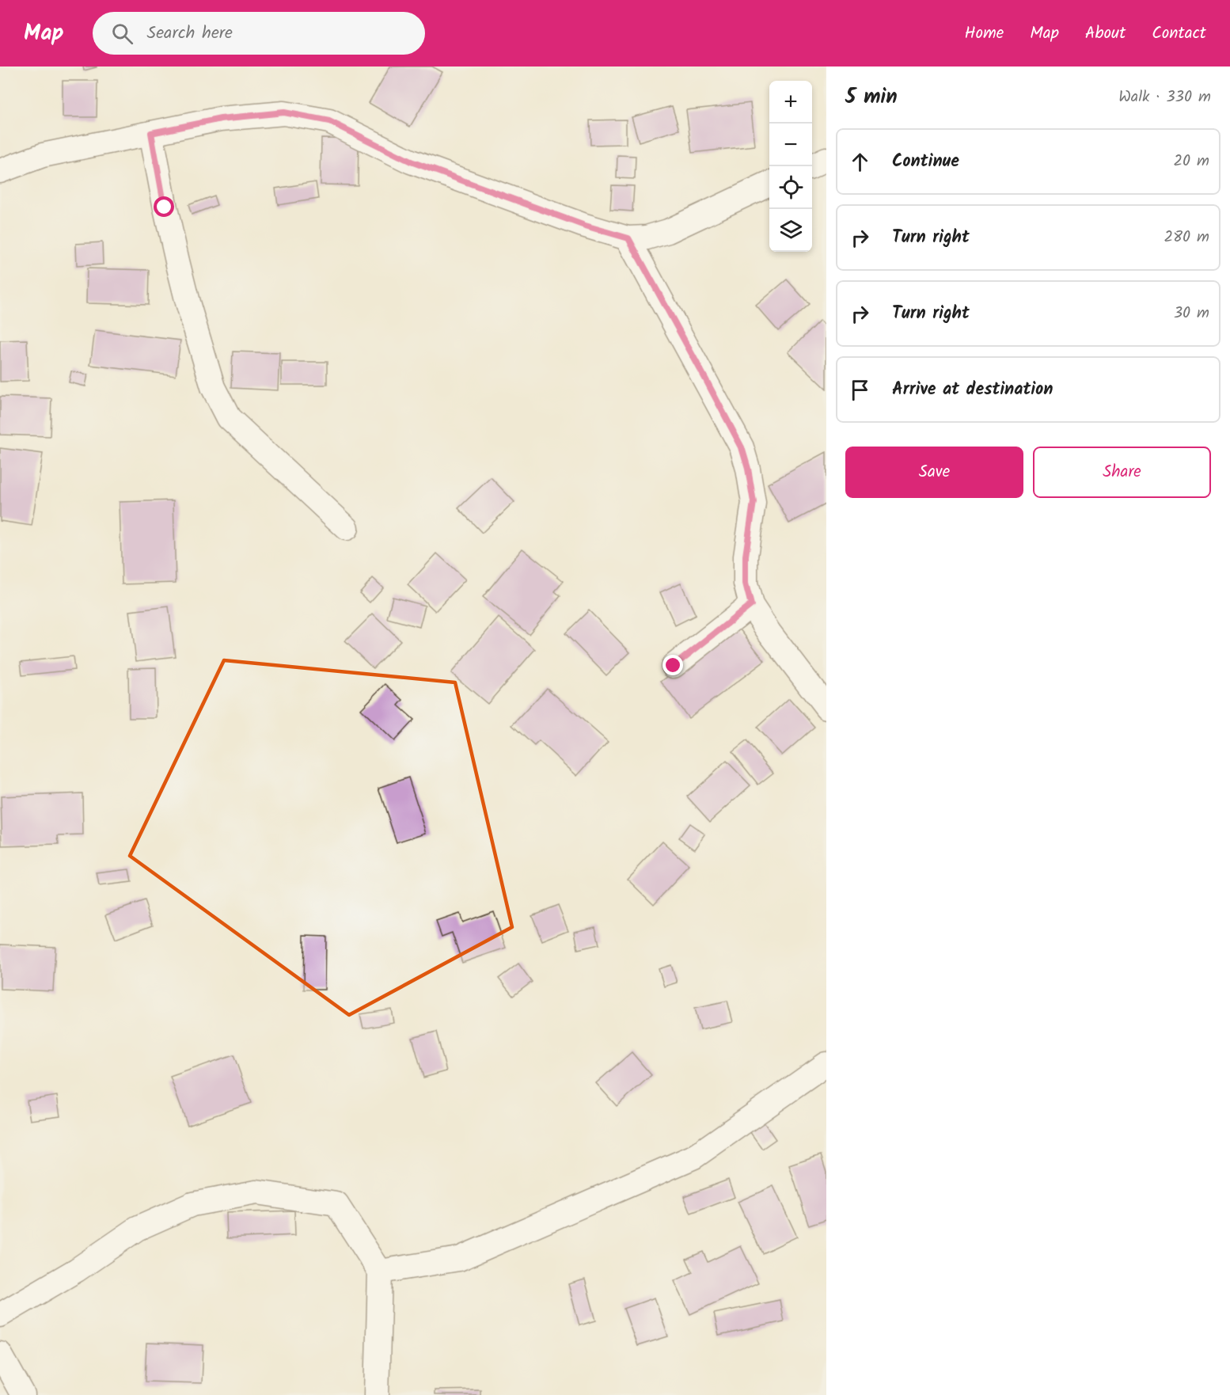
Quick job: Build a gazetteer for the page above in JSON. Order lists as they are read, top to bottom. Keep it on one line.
{"page":{"header":"Map","search":"Search here","nav":["Home","Map","About","Contact"],"heading":["5 min","Walk · 330 m"],"map_buttons":["+","−"],"list":[["Continue","20 m"],["Turn right","280 m"],["Turn right","30 m"],"Arrive at destination"],"buttons":["Save","Share"]}}
